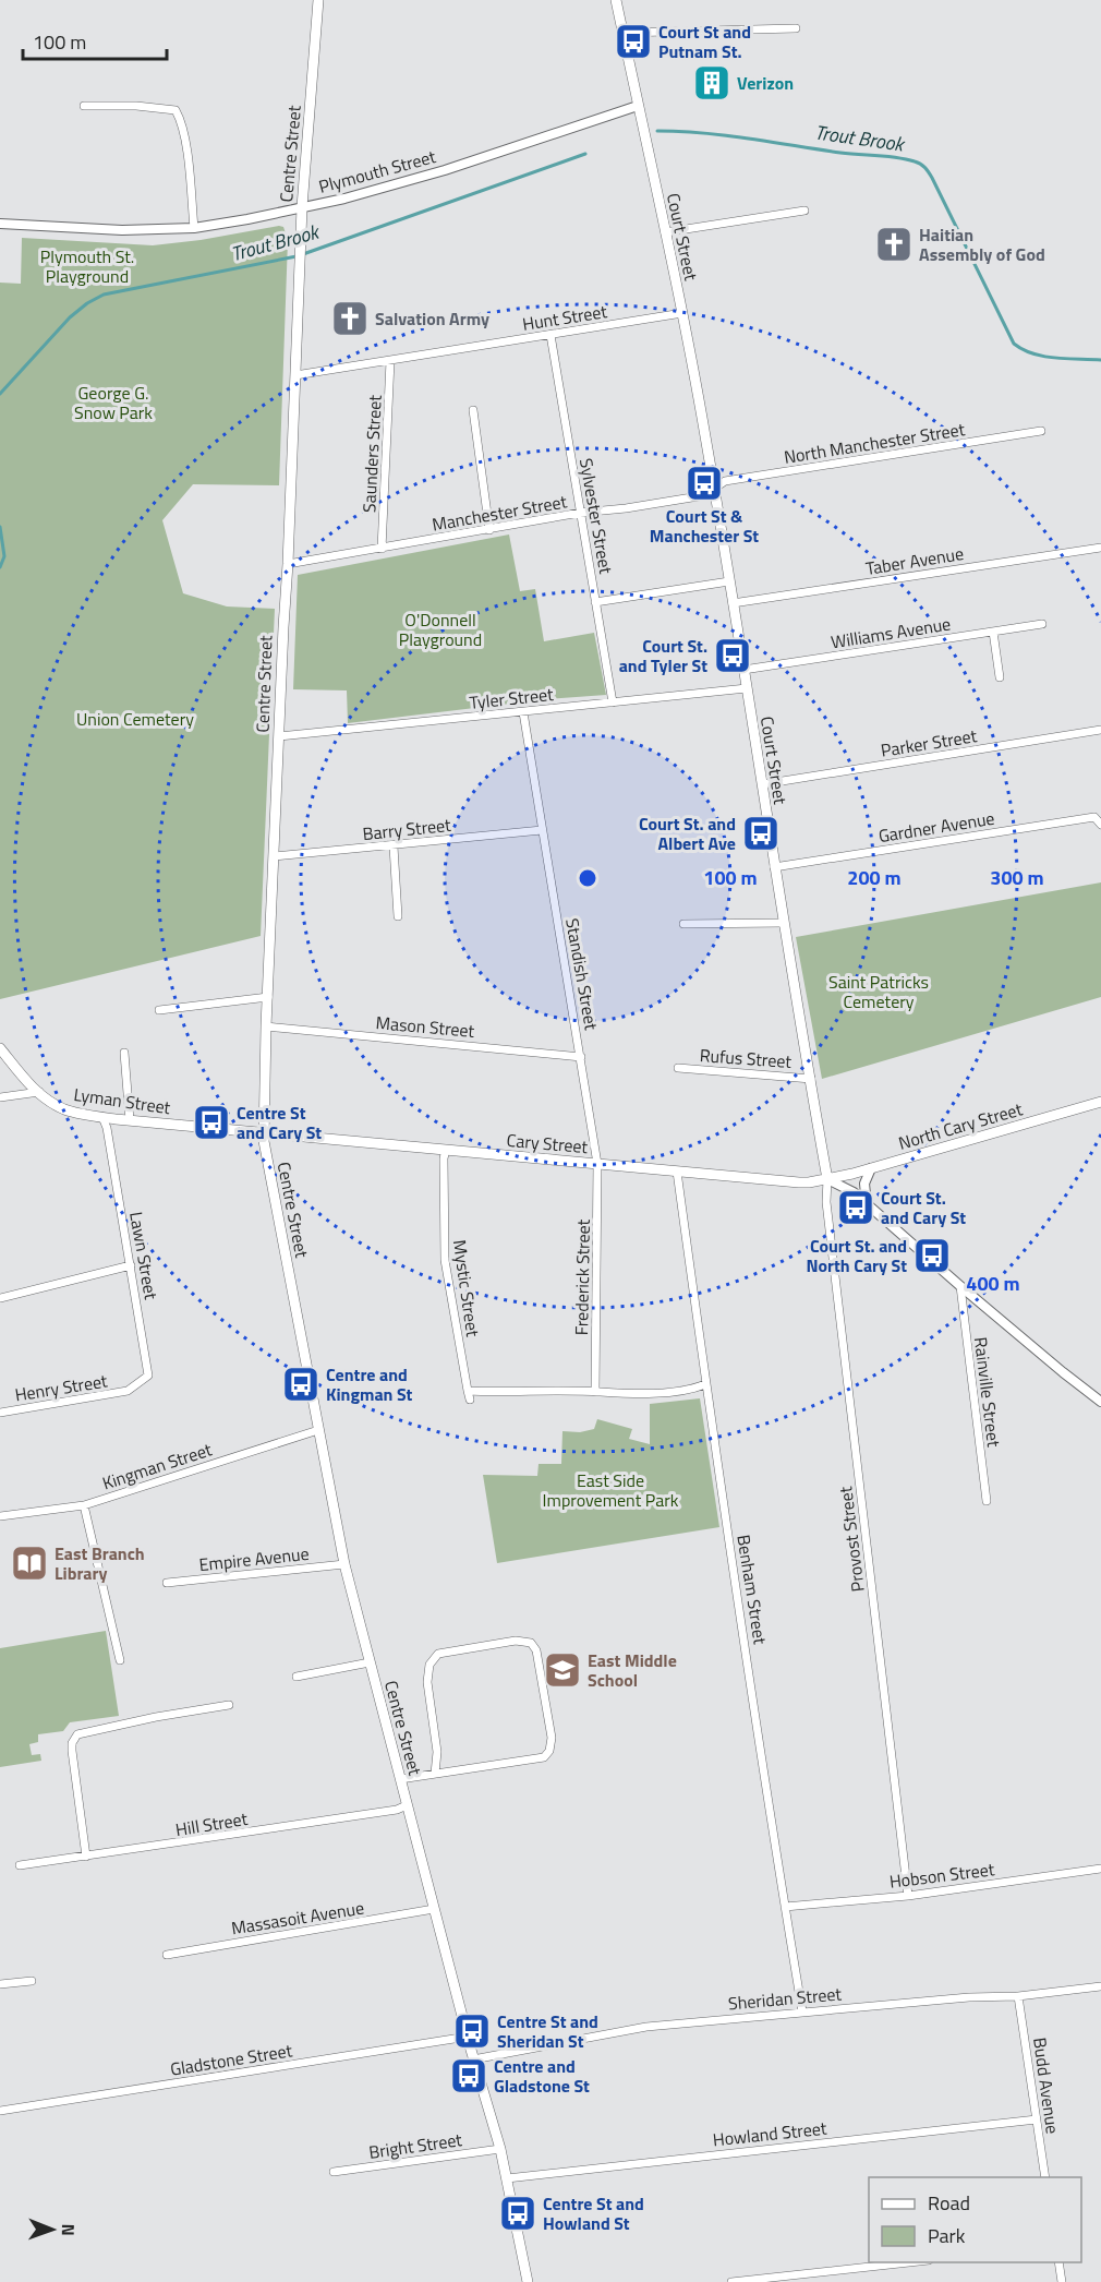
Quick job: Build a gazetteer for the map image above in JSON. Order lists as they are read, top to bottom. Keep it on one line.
{"streets":{"main road":["Centre Street","Court Street","Lyman Street","North Cary Street","Cary Street"],"street":["Plymouth Street","Hunt Street","North Manchester Street","Saunders Street","Manchester Street","Sylvester Street","Taber Avenue","Williams Avenue","Tyler Street","Parker Street","Gardner Avenue","Barry Street","Standish Street","Mason Street","Rufus Street","Lawn Street","Frederick Street","Mystic Street","Henry Street","Rainville Street","Kingman Street","Provost Street","Empire Avenue","Benham Street","Hill Street","Hobson Street","Massasoit Avenue","Sheridan Street","Gladstone Street","Budd Avenue","Howland Street","Bright Street"]},"crossings":[["Centre Street","Plymouth Street"],["Centre Street","Hunt Street"],["Centre Street","Manchester Street"],["Centre Street","Tyler Street"],["Centre Street","Barry Street"],["Centre Street","Mason Street"],["Centre Street","Lyman Street"],["Centre Street","Cary Street"],["Centre Street","Kingman Street"],["Centre Street","Empire Avenue"],["Centre Street","Hill Street"],["Centre Street","Massasoit Avenue"],["Centre Street","Sheridan Street"],["Centre Street","Gladstone Street"],["Centre Street","Howland Street"],["Centre Street","Bright Street"],["Plymouth Street","Court Street"],["Court Street","Hunt Street"],["Court Street","North Manchester Street"],["Court Street","Manchester Street"],["Court Street","Taber Avenue"],["Court Street","Williams Avenue"],["Court Street","Tyler Street"],["Court Street","Parker Street"],["Court Street","Gardner Avenue"],["Court Street","Rufus Street"],["Court Street","North Cary Street"],["Court Street","Cary Street"],["Court Street","Provost Street"],["Hunt Street","Saunders Street"],["Hunt Street","Sylvester Street"],["North Manchester Street","Manchester Street"],["Saunders Street","Manchester Street"],["Manchester Street","Sylvester Street"],["Sylvester Street","Tyler Street"],["Tyler Street","Standish Street"],["Barry Street","Standish Street"],["Standish Street","Mason Street"],["Standish Street","Cary Street"],["Standish Street","Frederick Street"],["Lyman Street","Cary Street"],["Lyman Street","Lawn Street"],["North Cary Street","Cary Street"],["North Cary Street","Provost Street"],["Cary Street","Frederick Street"],["Cary Street","Mystic Street"],["Cary Street","Provost Street"],["Cary Street","Benham Street"],["Lawn Street","Henry Street"],["Provost Street","Hobson Street"],["Benham Street","Hobson Street"],["Benham Street","Sheridan Street"],["Sheridan Street","Budd Avenue"],["Budd Avenue","Howland Street"]],"water":["Trout Brook"],"parks":["Plymouth St. Playground","George G. Snow Park","O'Donnell Playground","Union Cemetery","Saint Patricks Cemetery","East Side Improvement Park"],"places":{"bus stop":["Court St and Putnam St.","Court St & Manchester St","Court St. and Tyler St","Court St. and Albert Ave","Centre St and Cary St","Court St. and Cary St","Court St. and North Cary St","Centre and Kingman St","Centre St and Sheridan St","Centre and Gladstone St","Centre St and Howland St"],"building":["Verizon"],"church":["Haitian Assembly of God","Salvation Army"],"library":["East Branch Library"],"school or university":["East Middle School"]},"legend":["Road","Park"],"scale_bar":"100 m","north":"right","rings":["100 m","200 m","300 m","400 m"]}
